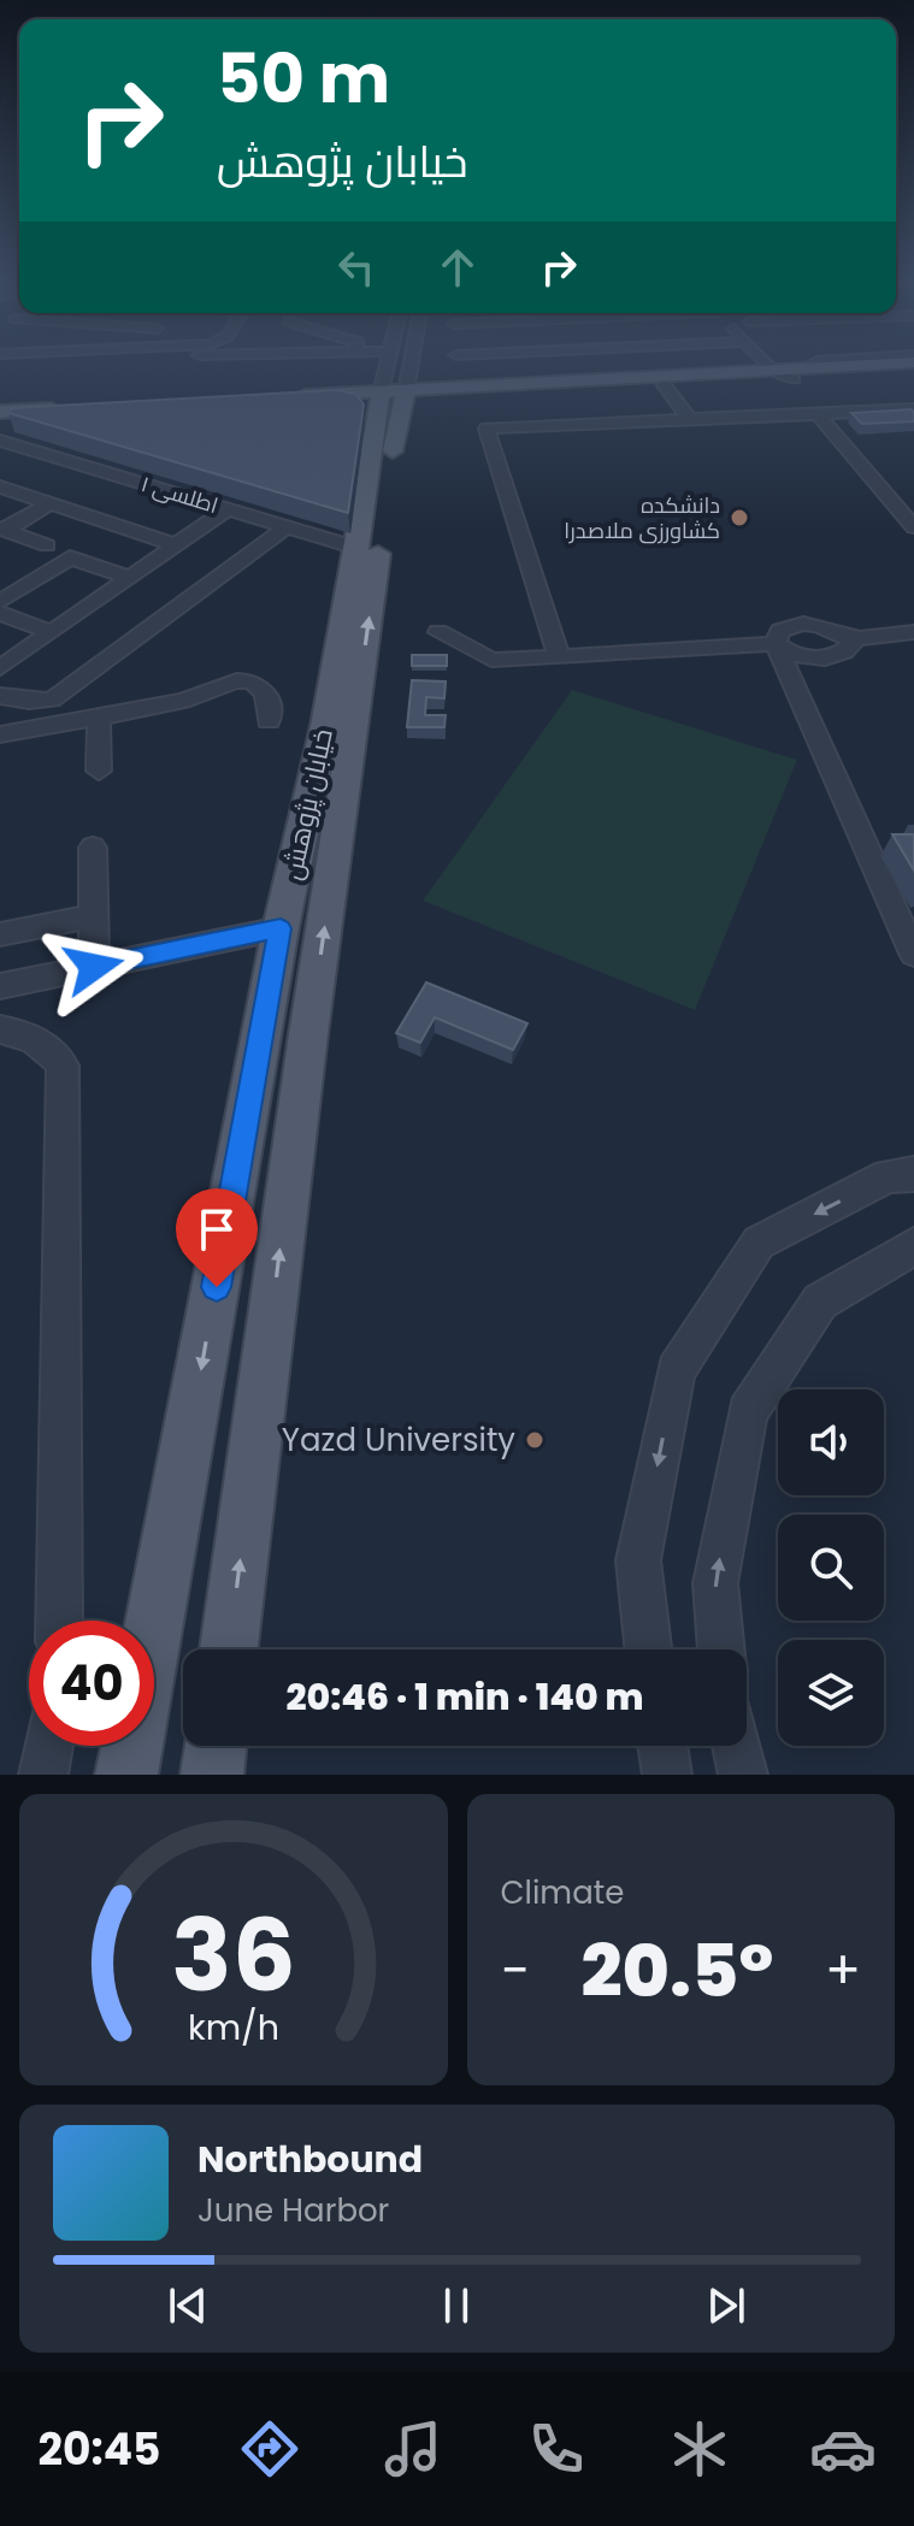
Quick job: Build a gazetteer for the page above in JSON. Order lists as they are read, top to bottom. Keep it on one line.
{"streets":{"main road":["خیابان پژوهش"],"street":["اطلسی ۱"]},"crossings":[["اطلسی ۱","خیابان پژوهش"]],"places":["دانشکده کشاورزی ملاصدرا","Yazd University"],"page":{"turn":["50 m","خیابان پژوهش"],"limit":"40","trip":"20:46 · 1 min · 140 m","tile":"Climate","heat":["−","20.5°","+"],"song":["Northbound","June Harbor"],"tabs":"20:45","gauge":["36","km/h"]}}
